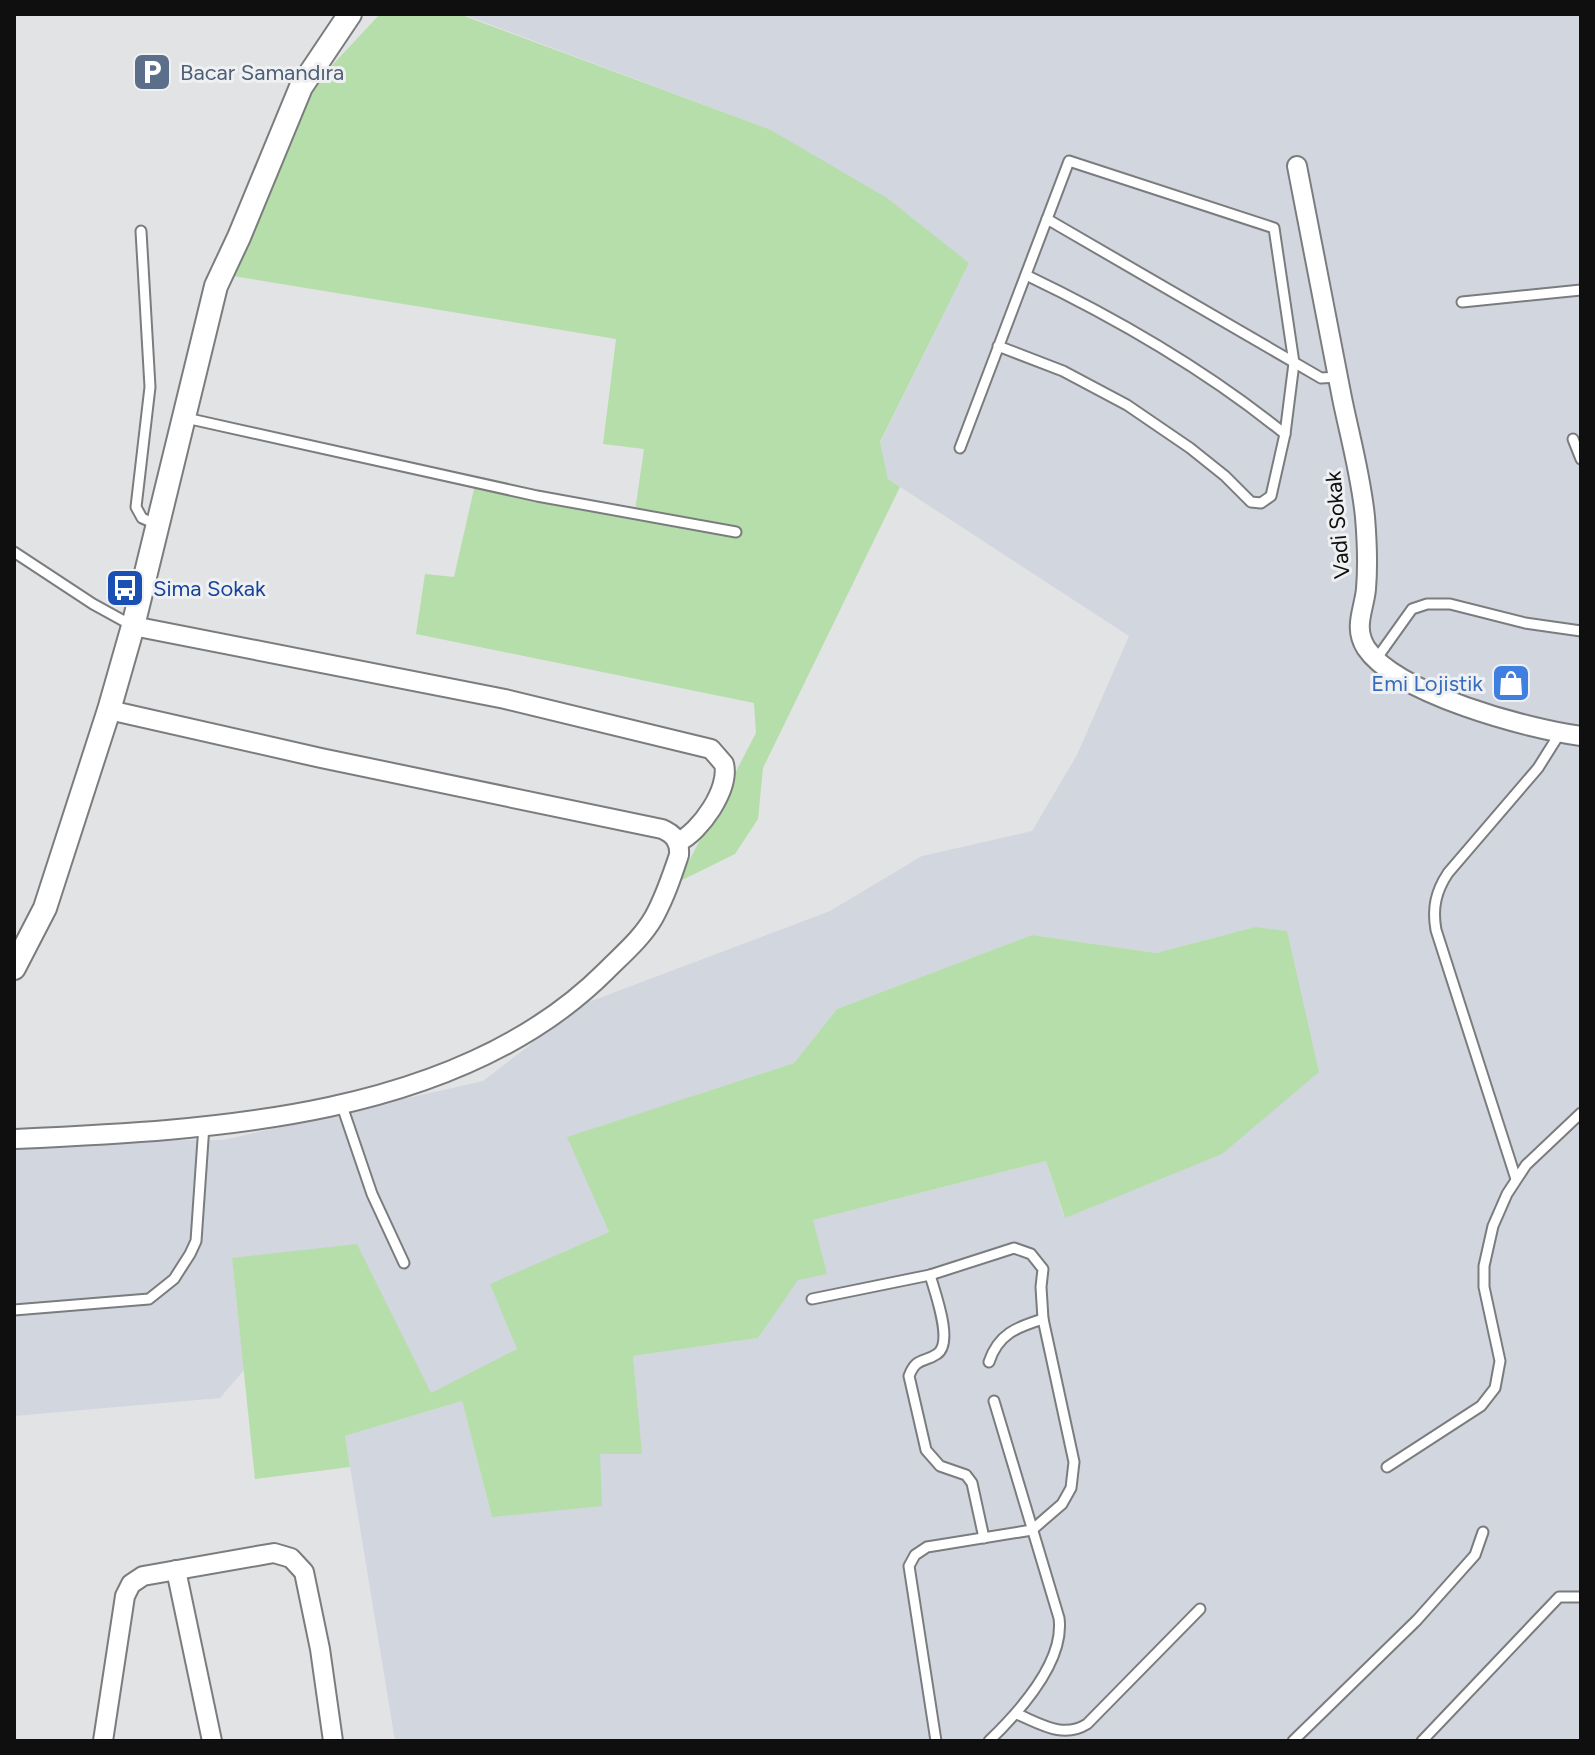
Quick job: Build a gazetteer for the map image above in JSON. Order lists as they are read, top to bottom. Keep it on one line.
{"streets":{"street":["Vadi Sokak"]},"places":{"parking":["Bacar Samandıra"],"bus stop":["Sima Sokak"],"shop":["Emi Lojistik"]}}
